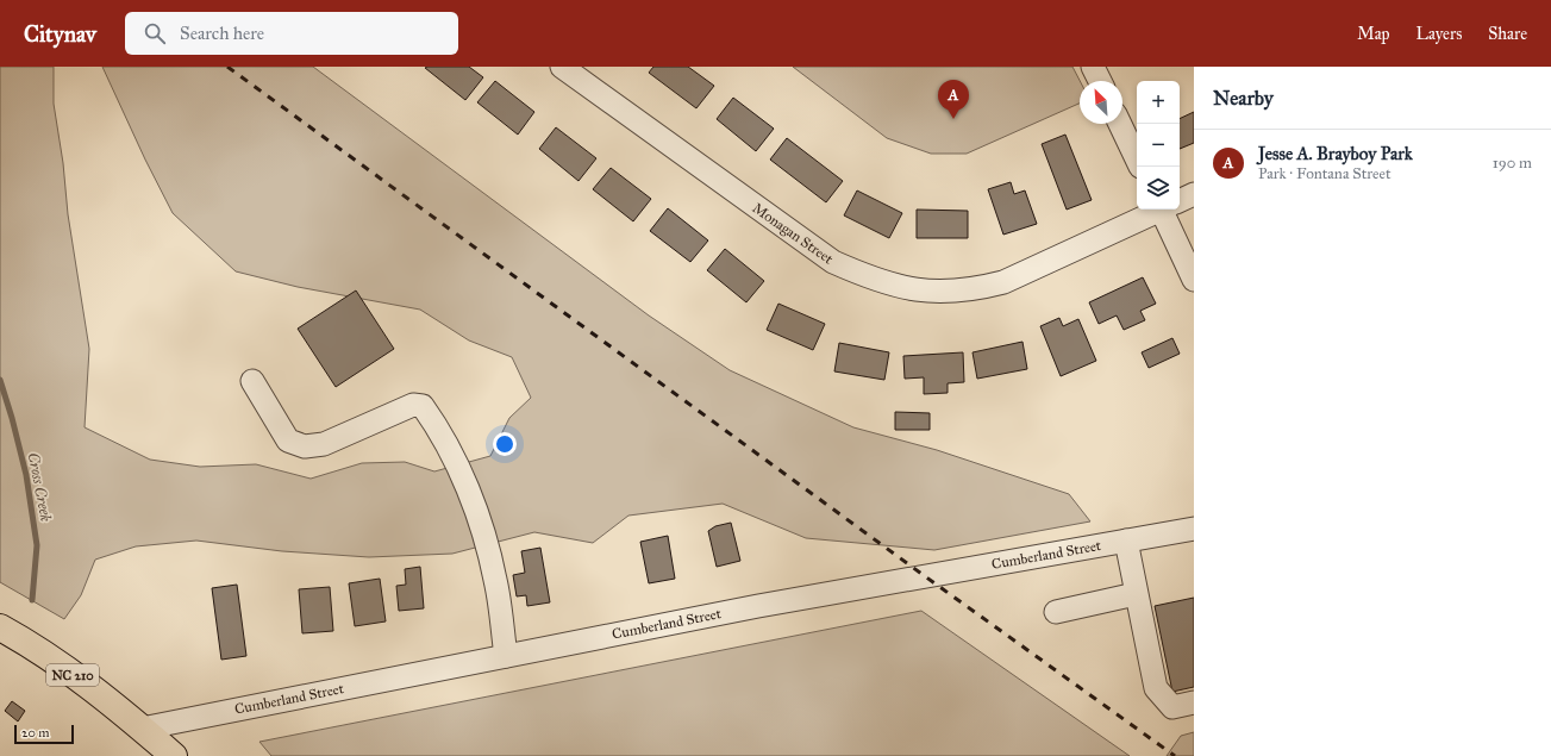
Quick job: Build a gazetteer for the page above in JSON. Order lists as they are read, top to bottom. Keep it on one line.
{"streets":{"main road":["NC 210"],"street":["Monagan Street","Cumberland Street"]},"crossings":[["Cumberland Street","NC 210"]],"water":["Cross Creek"],"scale_bar":"20 m","north":"top left","page":{"header":"Citynav","search":"Search here","nav":["Map","Layers","Share"],"heading":"Nearby","pins":"A","map_buttons":["+","−"],"list":[{"mark":"A","name":"Jesse A. Brayboy Park","note":"Park · Fontana Street","value":"190 m"}],"scale":"20 m"}}
